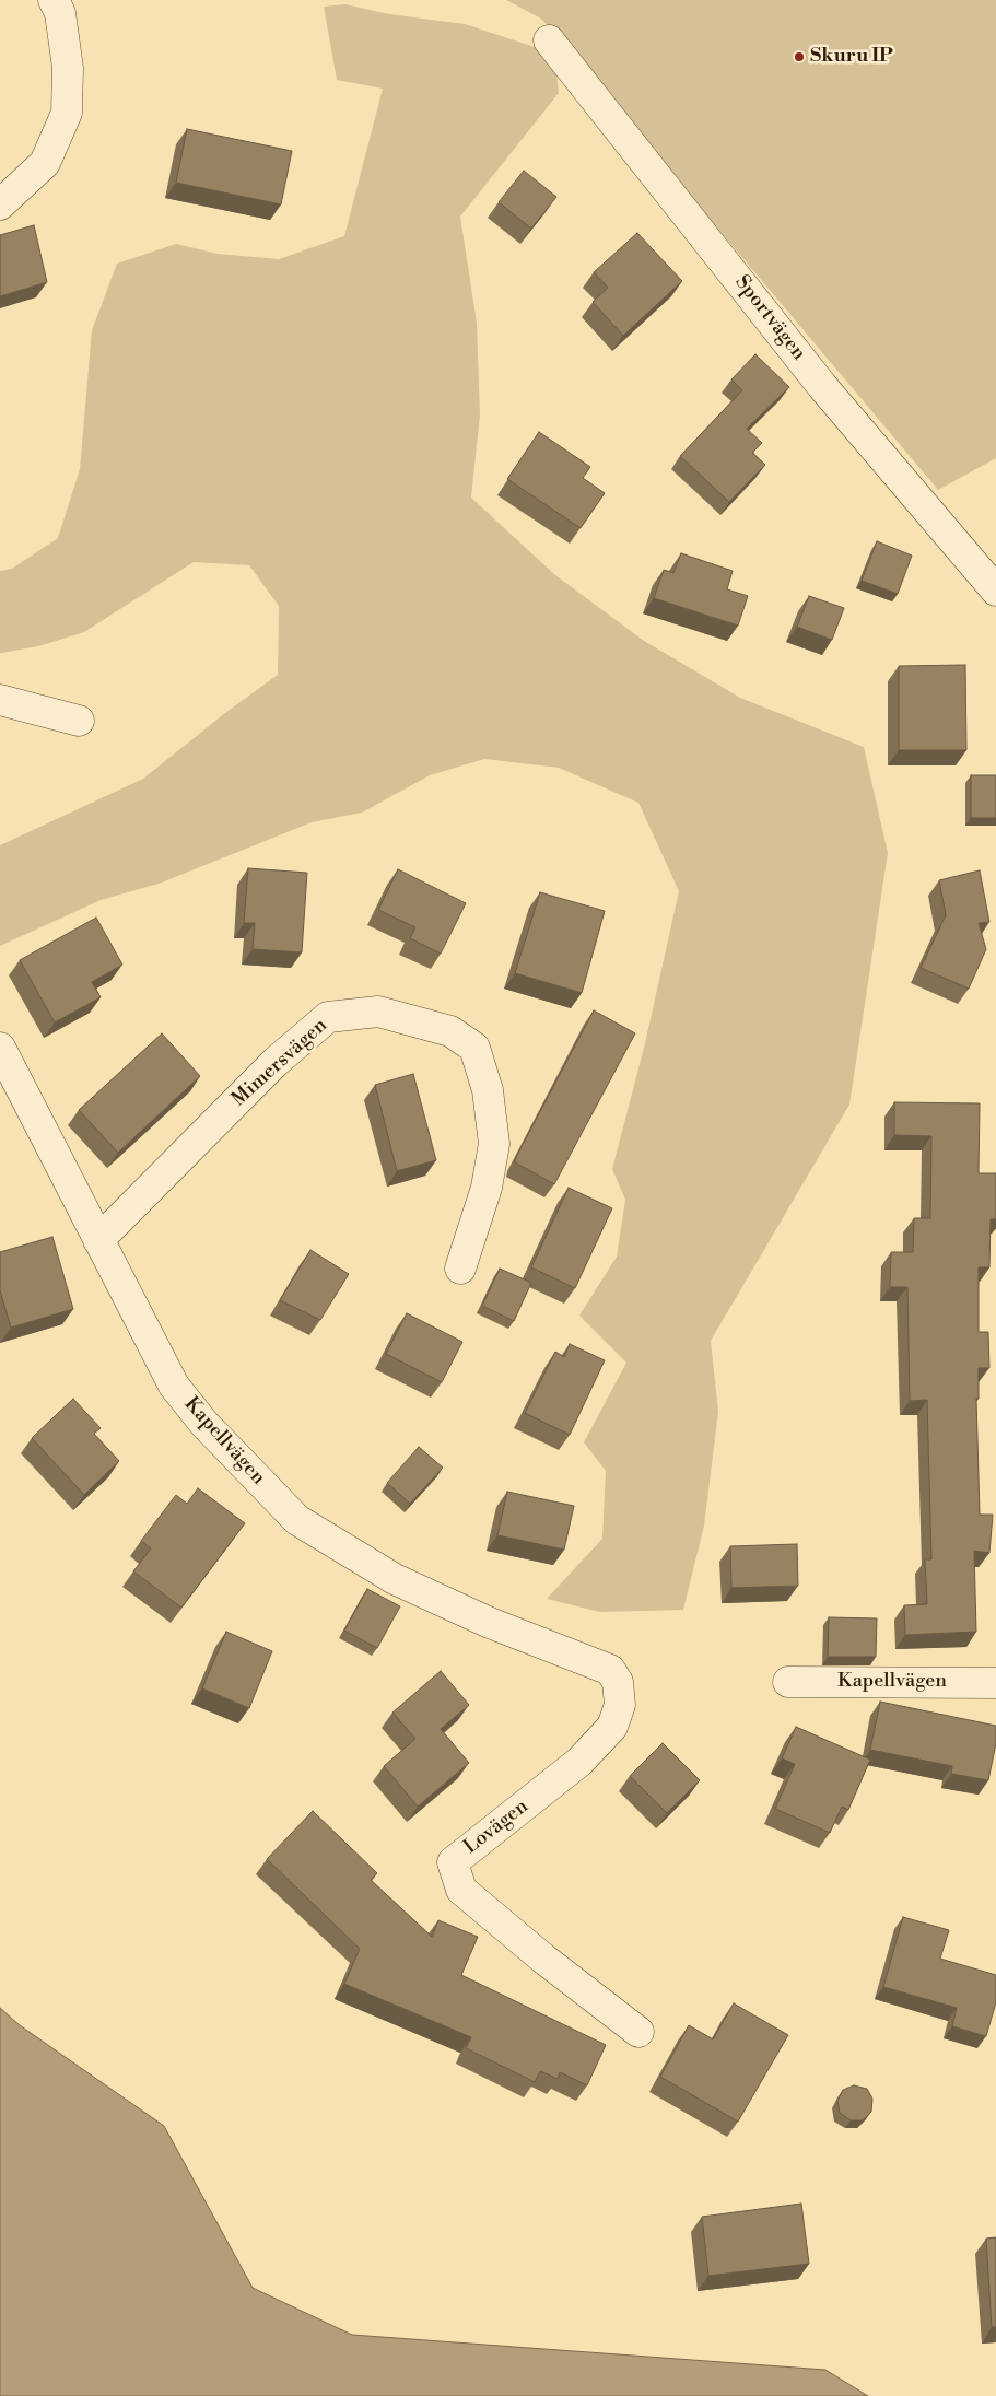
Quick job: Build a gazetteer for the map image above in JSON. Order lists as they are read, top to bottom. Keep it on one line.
{"streets":{"street":["Sportvägen","Mimersvägen","Kapellvägen","Lovägen"]},"crossings":[["Mimersvägen","Kapellvägen"],["Kapellvägen","Lovägen"]],"places":["Skuru IP"]}
